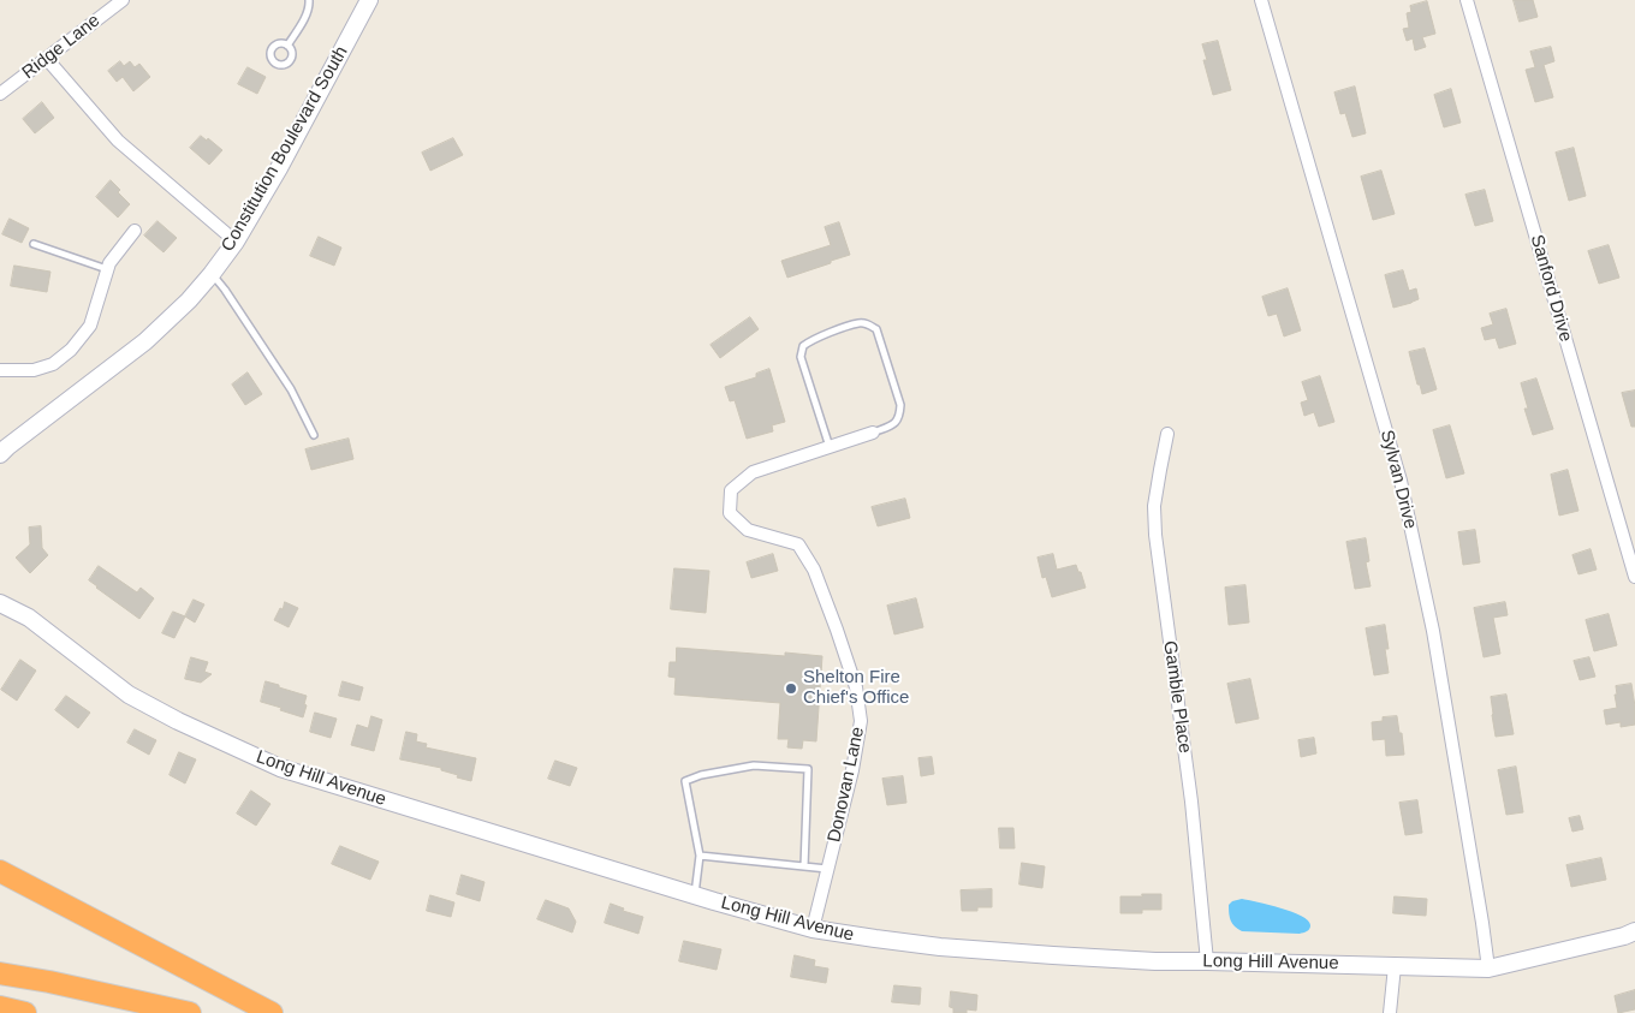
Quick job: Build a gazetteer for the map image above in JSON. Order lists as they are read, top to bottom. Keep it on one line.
{"streets":{"street":["Ridge Lane","Constitution Boulevard South","Sanford Drive","Sylvan Drive","Gamble Place","Long Hill Avenue","Donovan Lane"]},"crossings":[["Sylvan Drive","Long Hill Avenue"],["Gamble Place","Long Hill Avenue"],["Long Hill Avenue","Donovan Lane"]],"places":["Shelton Fire Chief's Office"]}
